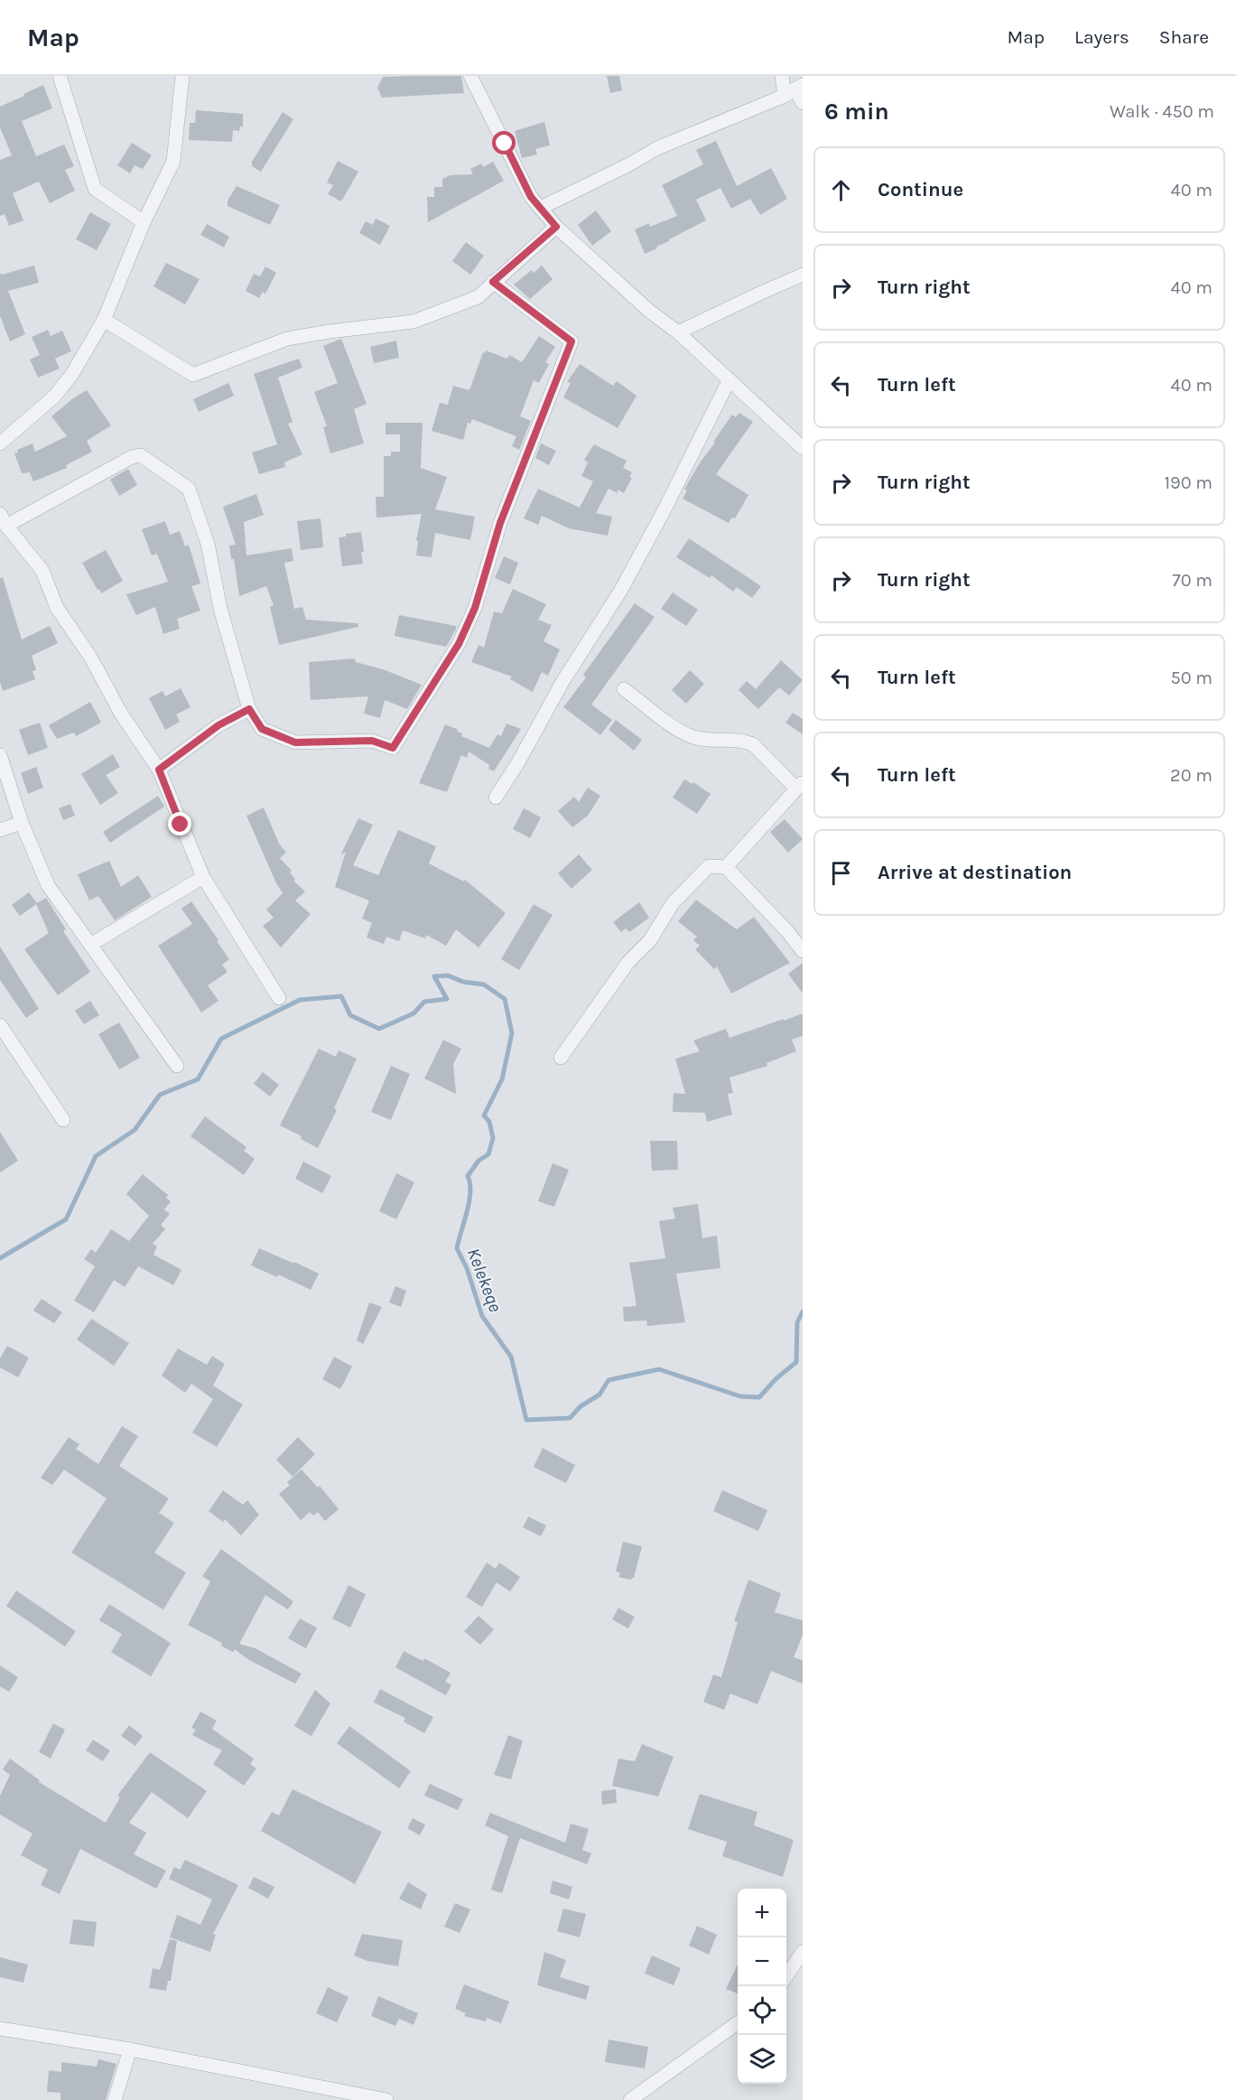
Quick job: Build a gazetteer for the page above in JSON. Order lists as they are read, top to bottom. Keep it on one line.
{"water":["Kelekeqe"],"page":{"header":"Map","nav":["Map","Layers","Share"],"heading":["6 min","Walk · 450 m"],"list":[["Continue","40 m"],["Turn right","40 m"],["Turn left","40 m"],["Turn right","190 m"],["Turn right","70 m"],["Turn left","50 m"],["Turn left","20 m"],"Arrive at destination"],"map_buttons":["+","−"]}}
